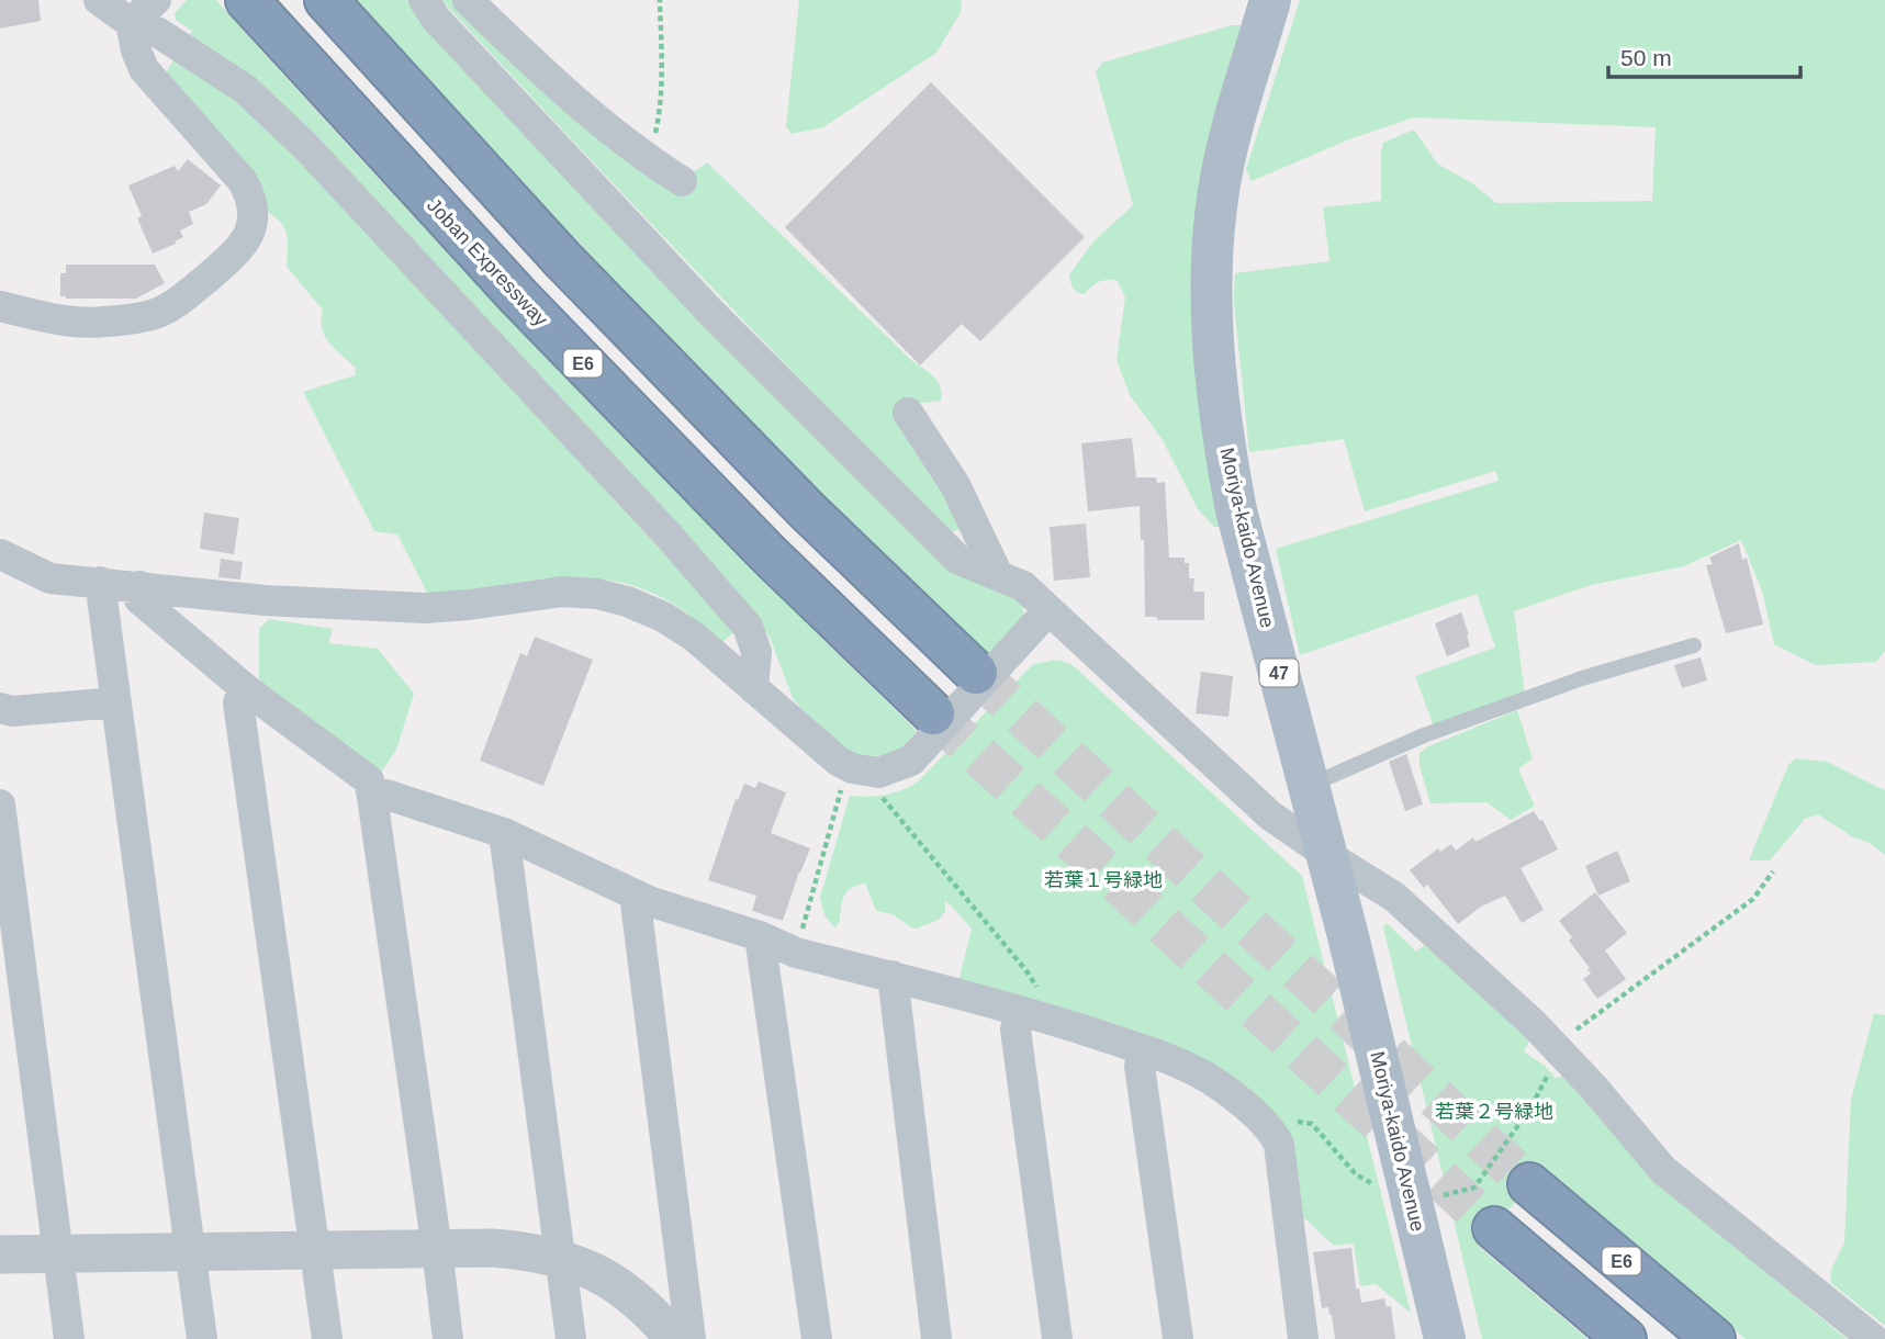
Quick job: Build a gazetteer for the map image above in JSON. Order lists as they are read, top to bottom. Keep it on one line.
{"streets":{"highway":["Joban Expressway","E6"],"main road":["Moriya-kaido Avenue","47"]},"parks":["若葉１号緑地","若葉２号緑地"],"scale_bar":"50 m"}
